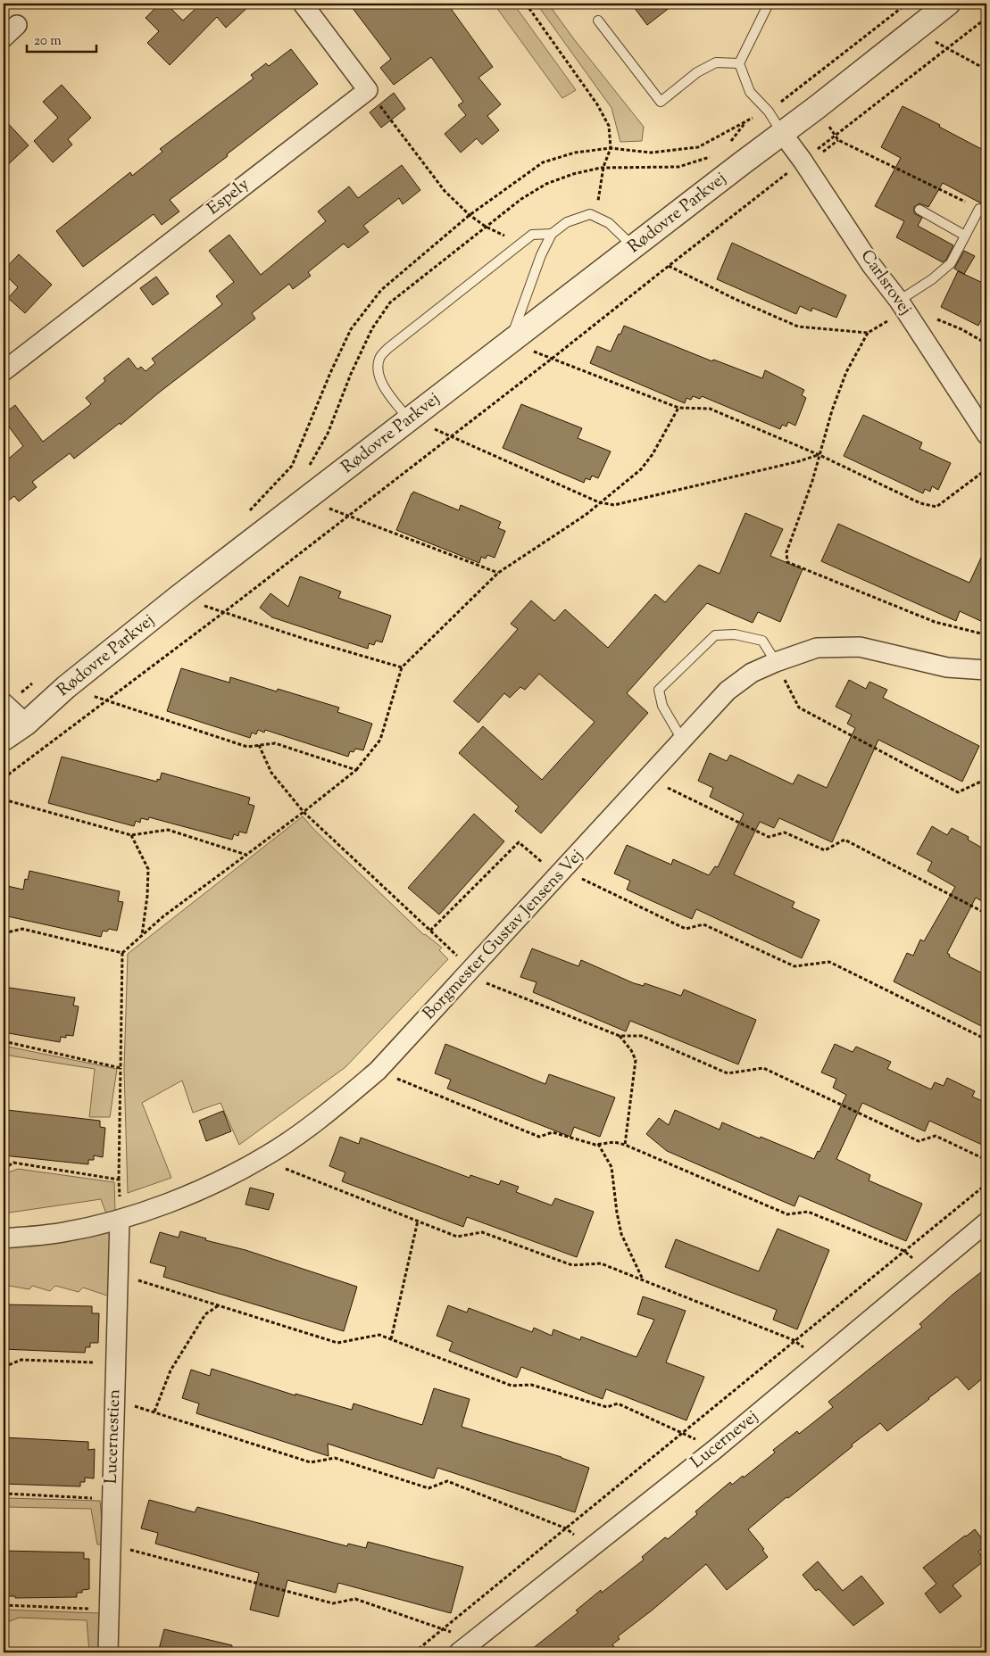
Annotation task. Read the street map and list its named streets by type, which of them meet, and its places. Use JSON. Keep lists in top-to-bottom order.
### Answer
{
  "streets": {
    "street": [
      "Espely",
      "Rødovre Parkvej",
      "Carlsrovej",
      "Borgmester Gustav Jensens Vej",
      "Lucernestien",
      "Lucernevej"
    ]
  },
  "crossings": [
    ["Rødovre Parkvej", "Carlsrovej"],
    ["Borgmester Gustav Jensens Vej", "Lucernestien"]
  ],
  "scale_bar": "20 m"
}
